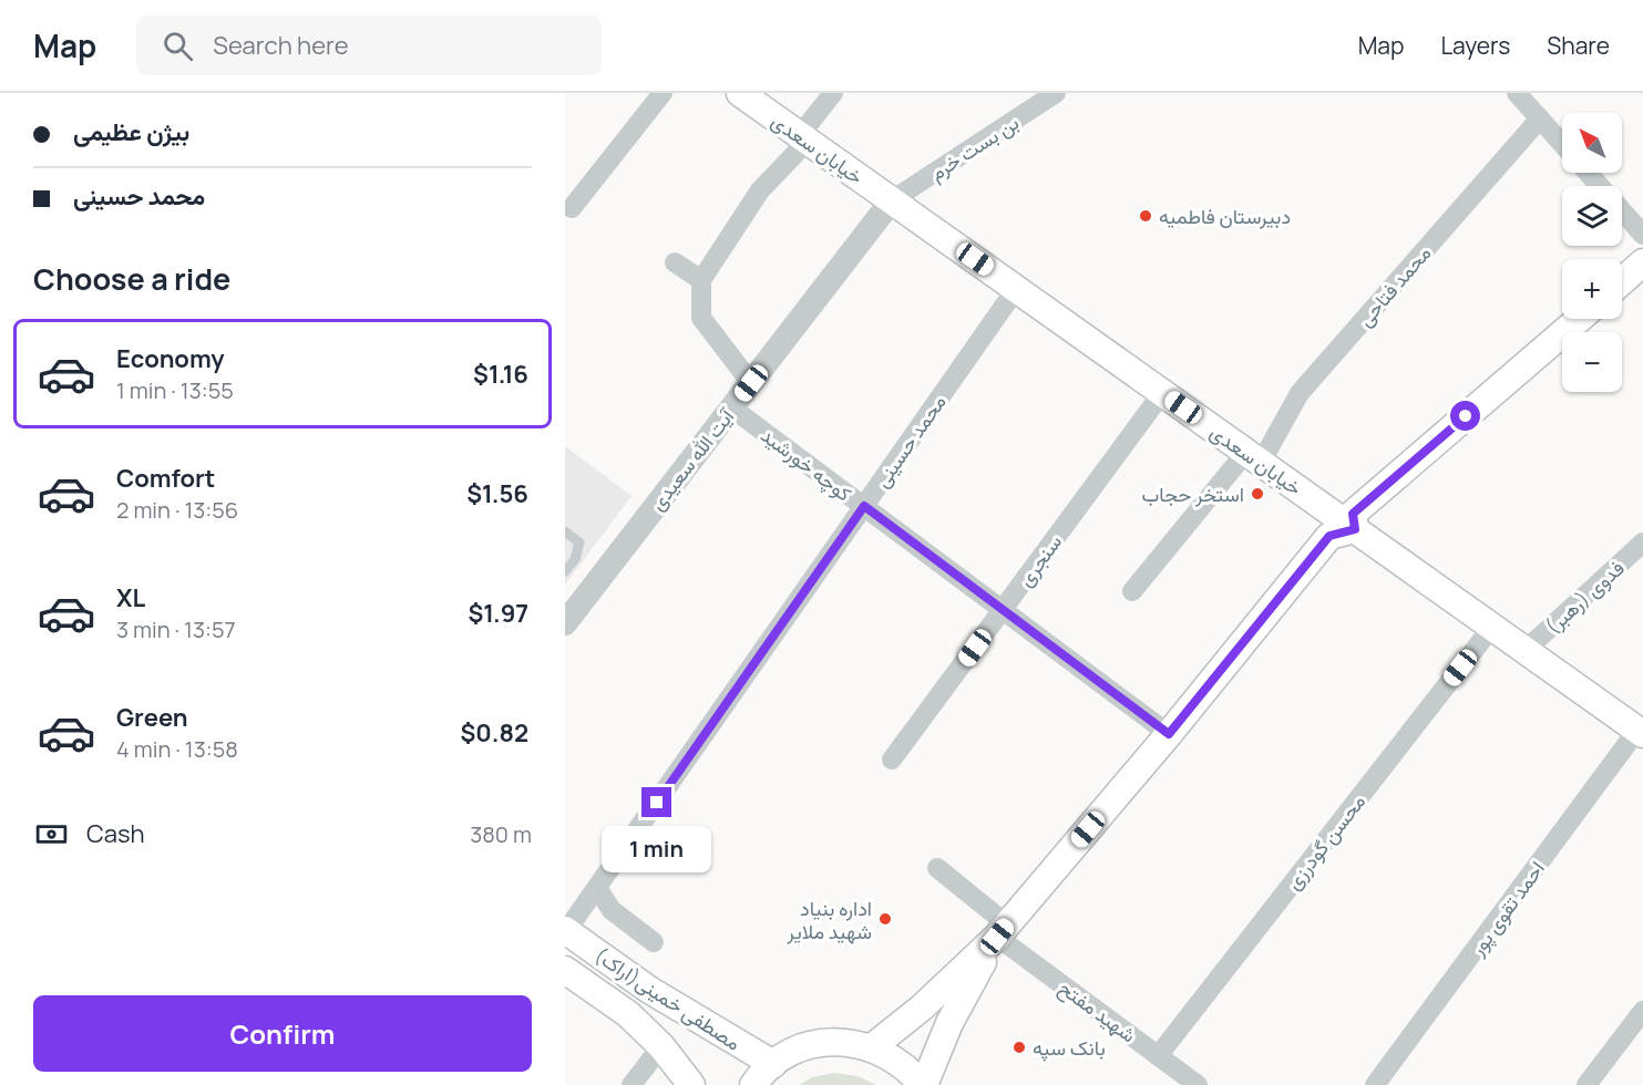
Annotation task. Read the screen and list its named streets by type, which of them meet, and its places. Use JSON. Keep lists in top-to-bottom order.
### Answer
{
  "streets": {
    "main road": ["خیابان سعدی", "مصطفی خمینی(اراک)"],
    "street": [
      "بن بست خرم",
      "محمد فتاحی",
      "محمد حسینی",
      "آیت الله سعیدی",
      "کوچه خورشید",
      "سنجری",
      "فدوی (رهبر)",
      "محسن گودرزی",
      "احمد تقوی پور",
      "شهید مفتح"
    ]
  },
  "crossings": [
    ["بن بست خرم", "خیابان سعدی"],
    ["بن بست خرم", "آیت الله سعیدی"],
    ["خیابان سعدی", "محمد فتاحی"],
    ["خیابان سعدی", "محمد حسینی"],
    ["خیابان سعدی", "آیت الله سعیدی"],
    ["خیابان سعدی", "سنجری"],
    ["خیابان سعدی", "فدوی (رهبر)"],
    ["خیابان سعدی", "محسن گودرزی"],
    ["خیابان سعدی", "احمد تقوی پور"],
    ["محمد حسینی", "کوچه خورشید"],
    ["محمد حسینی", "مصطفی خمینی(اراک)"],
    ["آیت الله سعیدی", "کوچه خورشید"],
    ["کوچه خورشید", "سنجری"],
    ["محسن گودرزی", "شهید مفتح"]
  ],
  "places": [
    "دبیرستان فاطمیه",
    "استخر حجاب",
    "اداره بنیاد شهید ملایر",
    "بانک سپه"
  ],
  "north": "top left",
  "page": {
    "header": "Map",
    "search": "Search here",
    "nav": ["Map", "Layers", "Share"],
    "banner": ["بیژن عظیمی", "محمد حسینی"],
    "map_buttons": ["+", "−"],
    "heading": "Choose a ride",
    "list": [
      {
        "name": "Economy",
        "note": "1 min · 13:55",
        "value": "$1.16"
      },
      {
        "name": "Comfort",
        "note": "2 min · 13:56",
        "value": "$1.56"
      },
      {
        "name": "XL",
        "note": "3 min · 13:57",
        "value": "$1.97"
      },
      {
        "name": "Green",
        "note": "4 min · 13:58",
        "value": "$0.82"
      }
    ],
    "pay": ["Cash", "380 m"],
    "bubble": "1 min",
    "buttons": "Confirm"
  }
}
